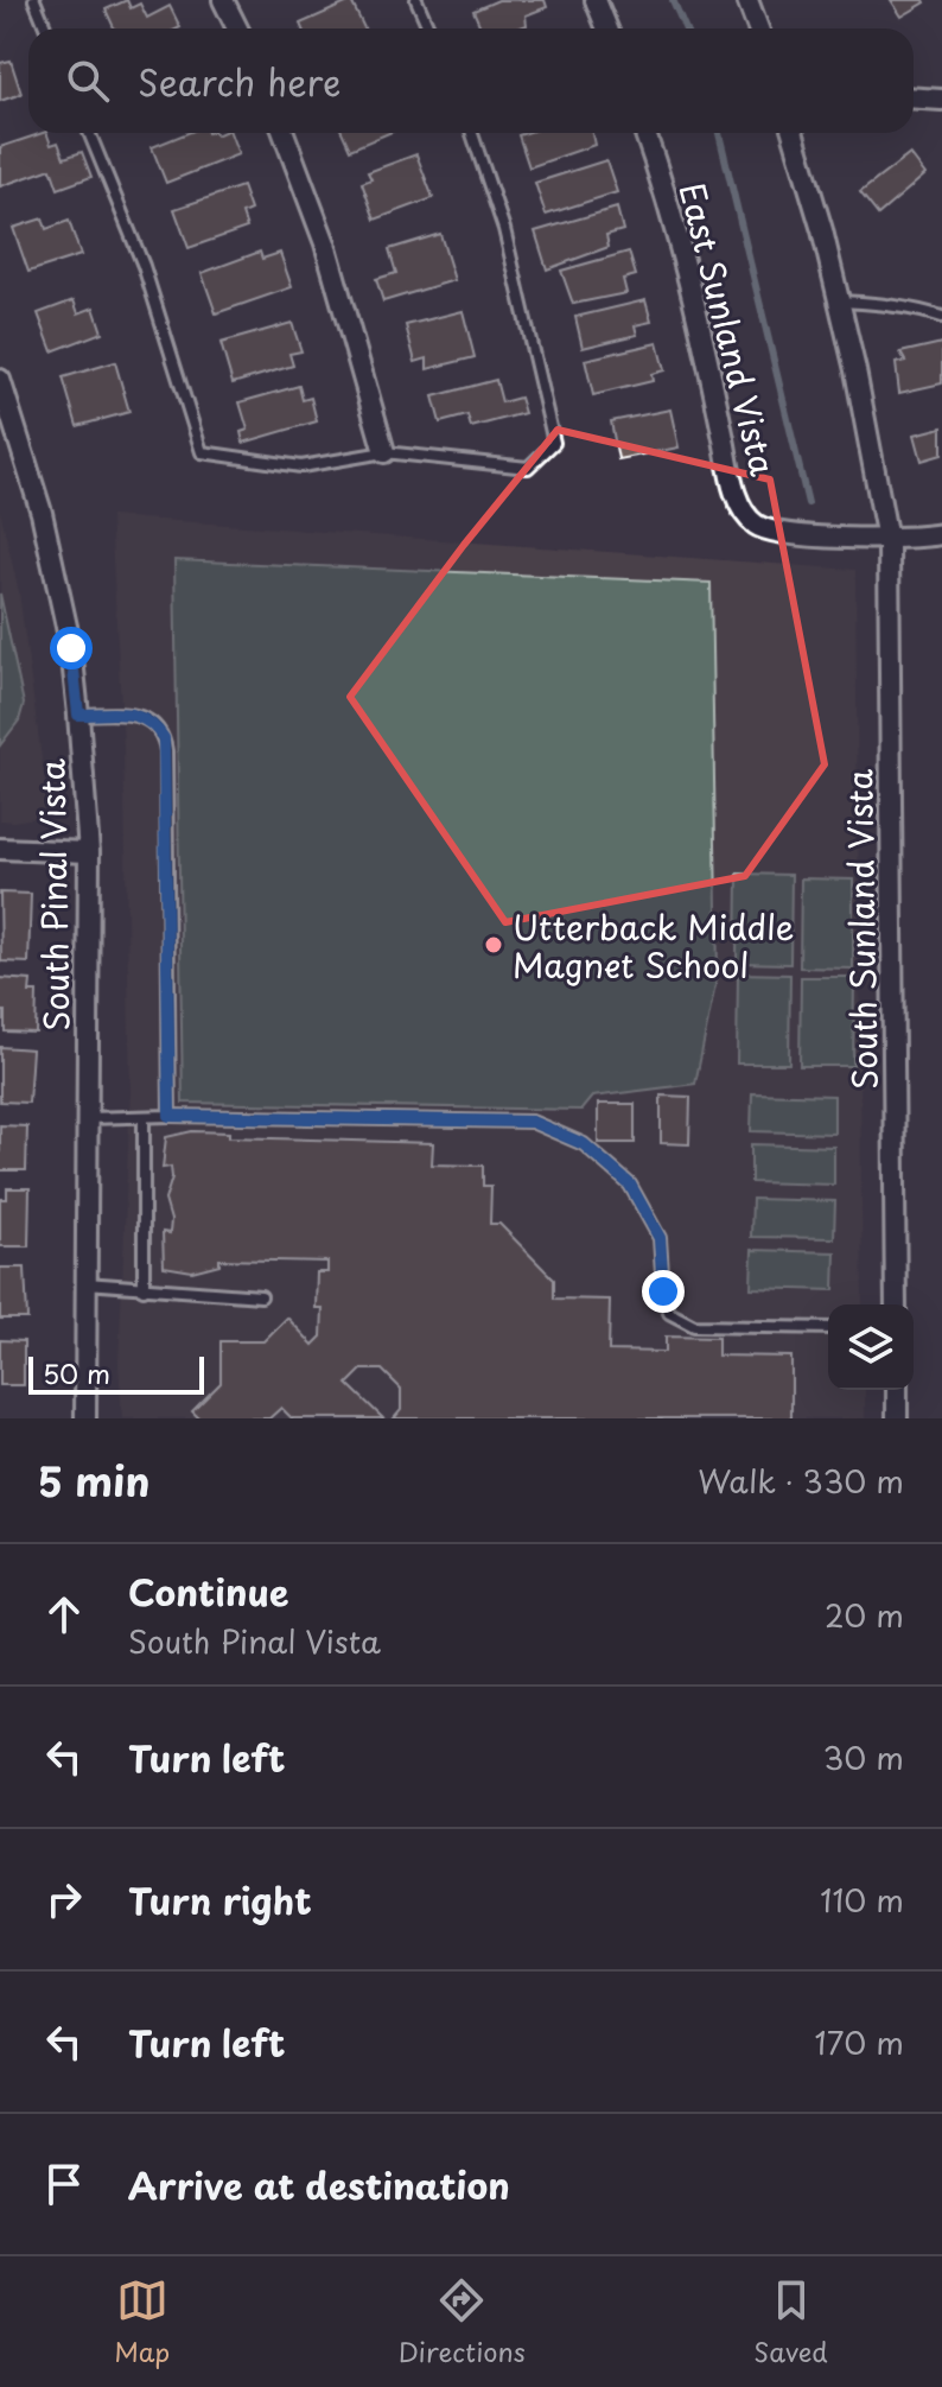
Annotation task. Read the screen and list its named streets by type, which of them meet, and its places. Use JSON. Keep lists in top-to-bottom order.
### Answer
{
  "streets": {
    "street": ["East Sunland Vista", "South Pinal Vista", "South Sunland Vista"]
  },
  "crossings": [
    ["East Sunland Vista", "South Sunland Vista"]
  ],
  "places": ["Utterback Middle Magnet School"],
  "scale_bar": "50 m",
  "page": {
    "search": "Search here",
    "scale": "50 m",
    "heading": ["5 min", "Walk · 330 m"],
    "list": [
      ["Continue", "South Pinal Vista", "20 m"],
      ["Turn left", "30 m"],
      ["Turn right", "110 m"],
      ["Turn left", "170 m"],
      "Arrive at destination"
    ],
    "nav": ["Map", "Directions", "Saved"]
  }
}
